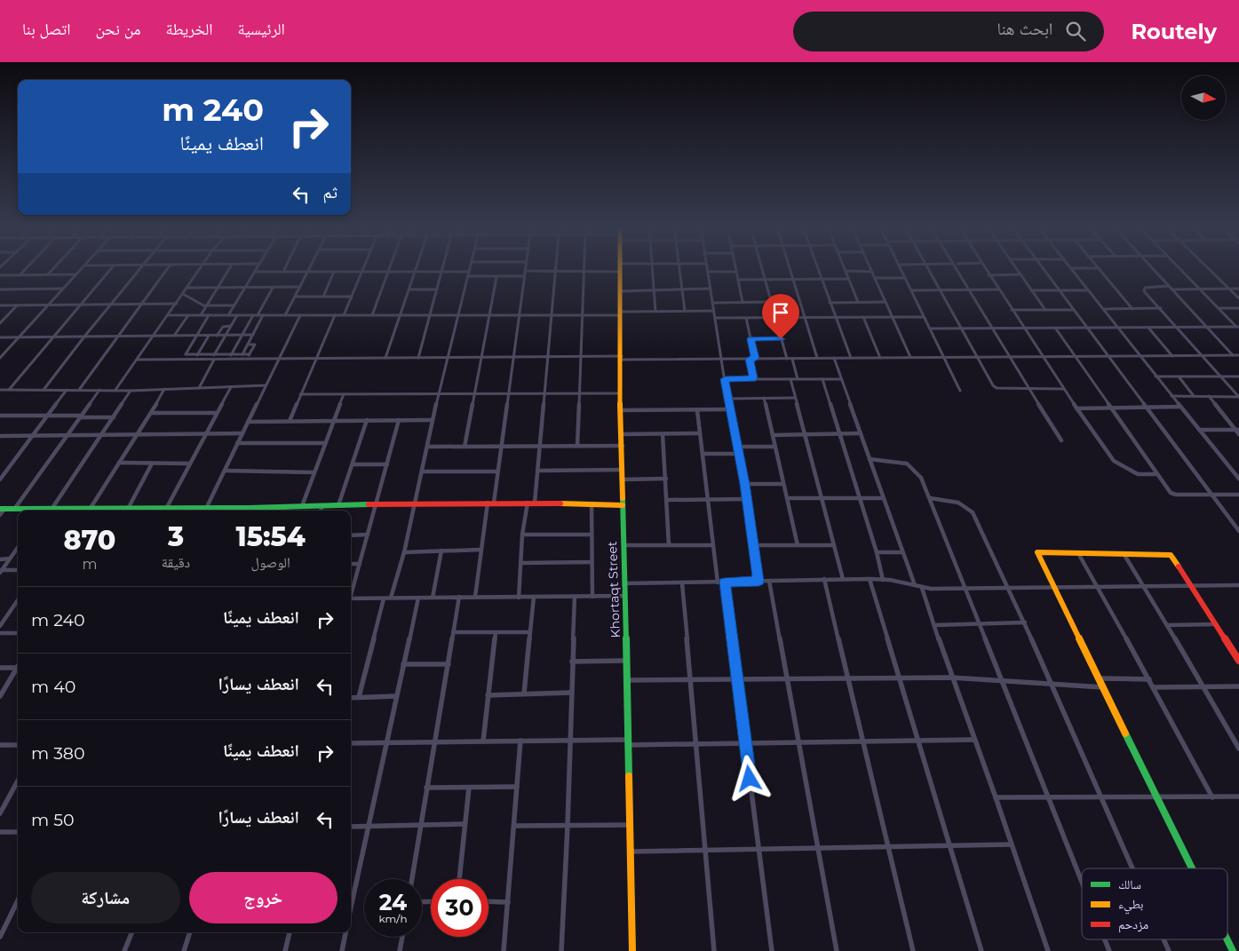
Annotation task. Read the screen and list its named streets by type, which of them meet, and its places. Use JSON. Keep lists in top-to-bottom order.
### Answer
{
  "streets": {
    "street": ["Khortaqt Street"]
  },
  "legend": ["سالك", "بطيء", "مزدحم"],
  "north": "right",
  "page": {
    "header": "Routely",
    "search": "ابحث هنا",
    "nav": [
      "الرئيسية",
      "الخريطة",
      "من نحن",
      "اتصل بنا"
    ],
    "turn": ["240 m", "انعطف يمينًا"],
    "then": "ثم",
    "eta": [
      "15:54",
      "الوصول",
      "3",
      "دقيقة",
      "870",
      "m"
    ],
    "list": [
      {
        "name": "انعطف يمينًا",
        "value": "240 m"
      },
      {
        "name": "انعطف يسارًا",
        "value": "40 m"
      },
      {
        "name": "انعطف يمينًا",
        "value": "380 m"
      },
      {
        "name": "انعطف يسارًا",
        "value": "50 m"
      }
    ],
    "buttons": ["خروج", "مشاركة"],
    "speed": "24 km/h",
    "limit": "30"
  }
}
